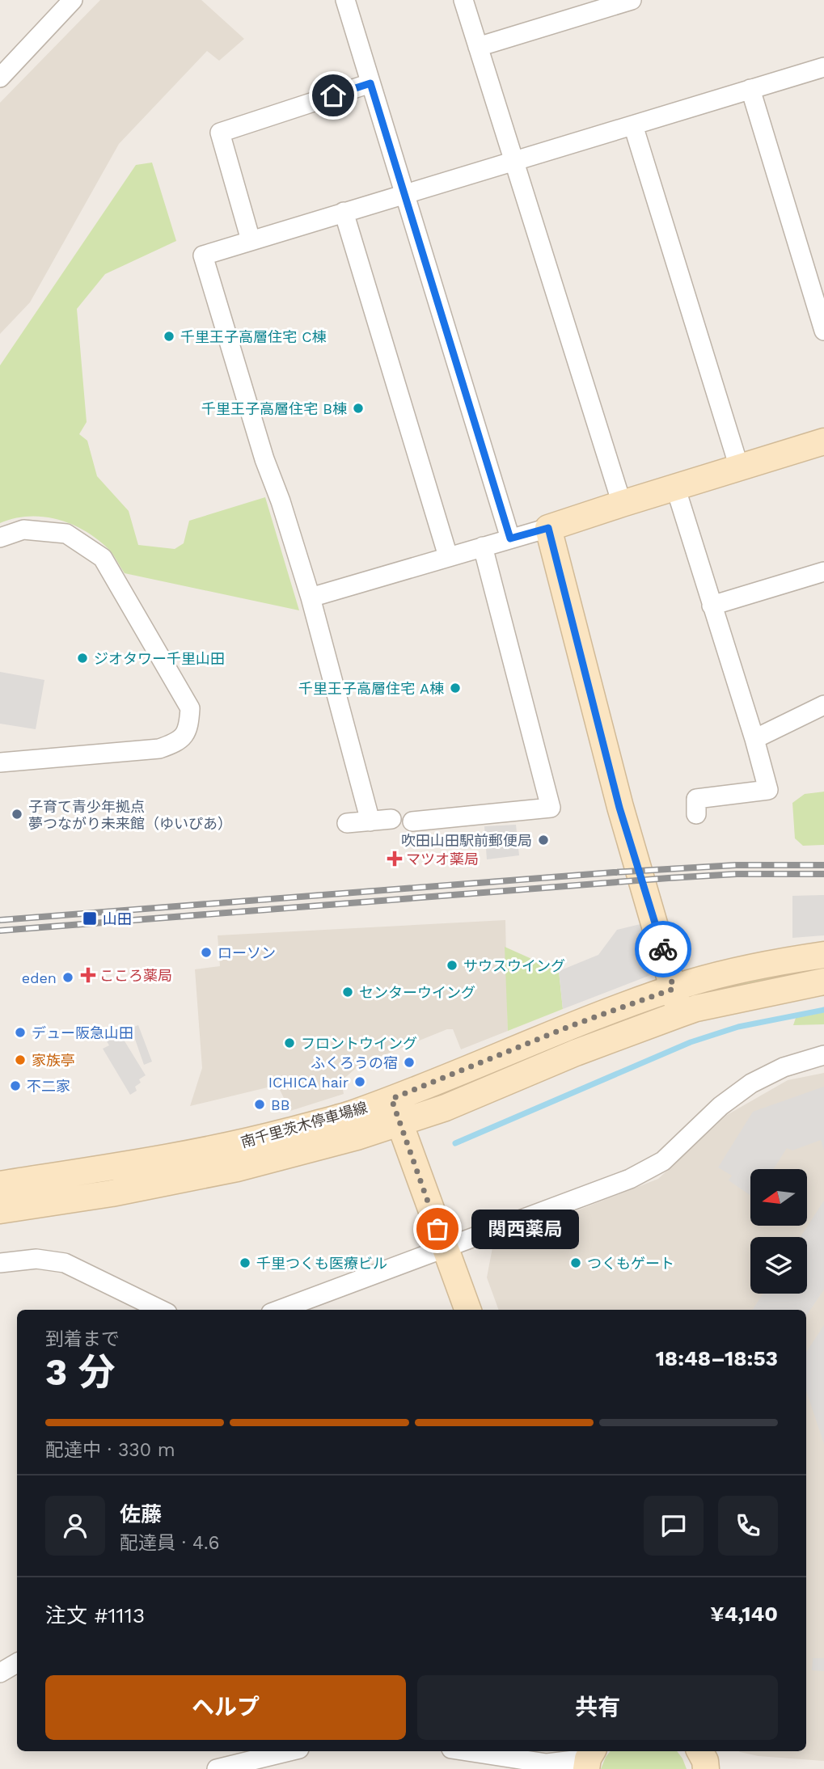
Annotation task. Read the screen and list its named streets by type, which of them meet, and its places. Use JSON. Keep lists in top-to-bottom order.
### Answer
{
  "streets": {
    "main road": ["南千里茨木停車場線"]
  },
  "places": {
    "other": [
      "千里王子高層住宅 C棟",
      "千里王子高層住宅 B棟",
      "ジオタワー千里山田",
      "千里王子高層住宅 A棟",
      "子育て青少年拠点 夢つながり未来館（ゆいぴあ）",
      "吹田山田駅前郵便局",
      "ローソン",
      "サウスウイング",
      "eden",
      "センターウイング",
      "デュー阪急山田",
      "フロントウイング",
      "家族亭",
      "ふくろうの宿",
      "ICHICA hair",
      "不二家",
      "BB",
      "関西薬局",
      "千里つくも医療ビル",
      "つくもゲート"
    ],
    "health": ["マツオ薬局", "こころ薬局"],
    "transit": ["山田"]
  },
  "north": "left",
  "page": {
    "bubble": "関西薬局",
    "heading": ["3 分", "到着まで", "18:48–18:53"],
    "panel": [
      "佐藤",
      "配達員 · 4.6",
      "注文 #1113",
      "¥4,140"
    ],
    "bar": "配達中 · 330 m",
    "buttons": ["ヘルプ", "共有"]
  }
}
